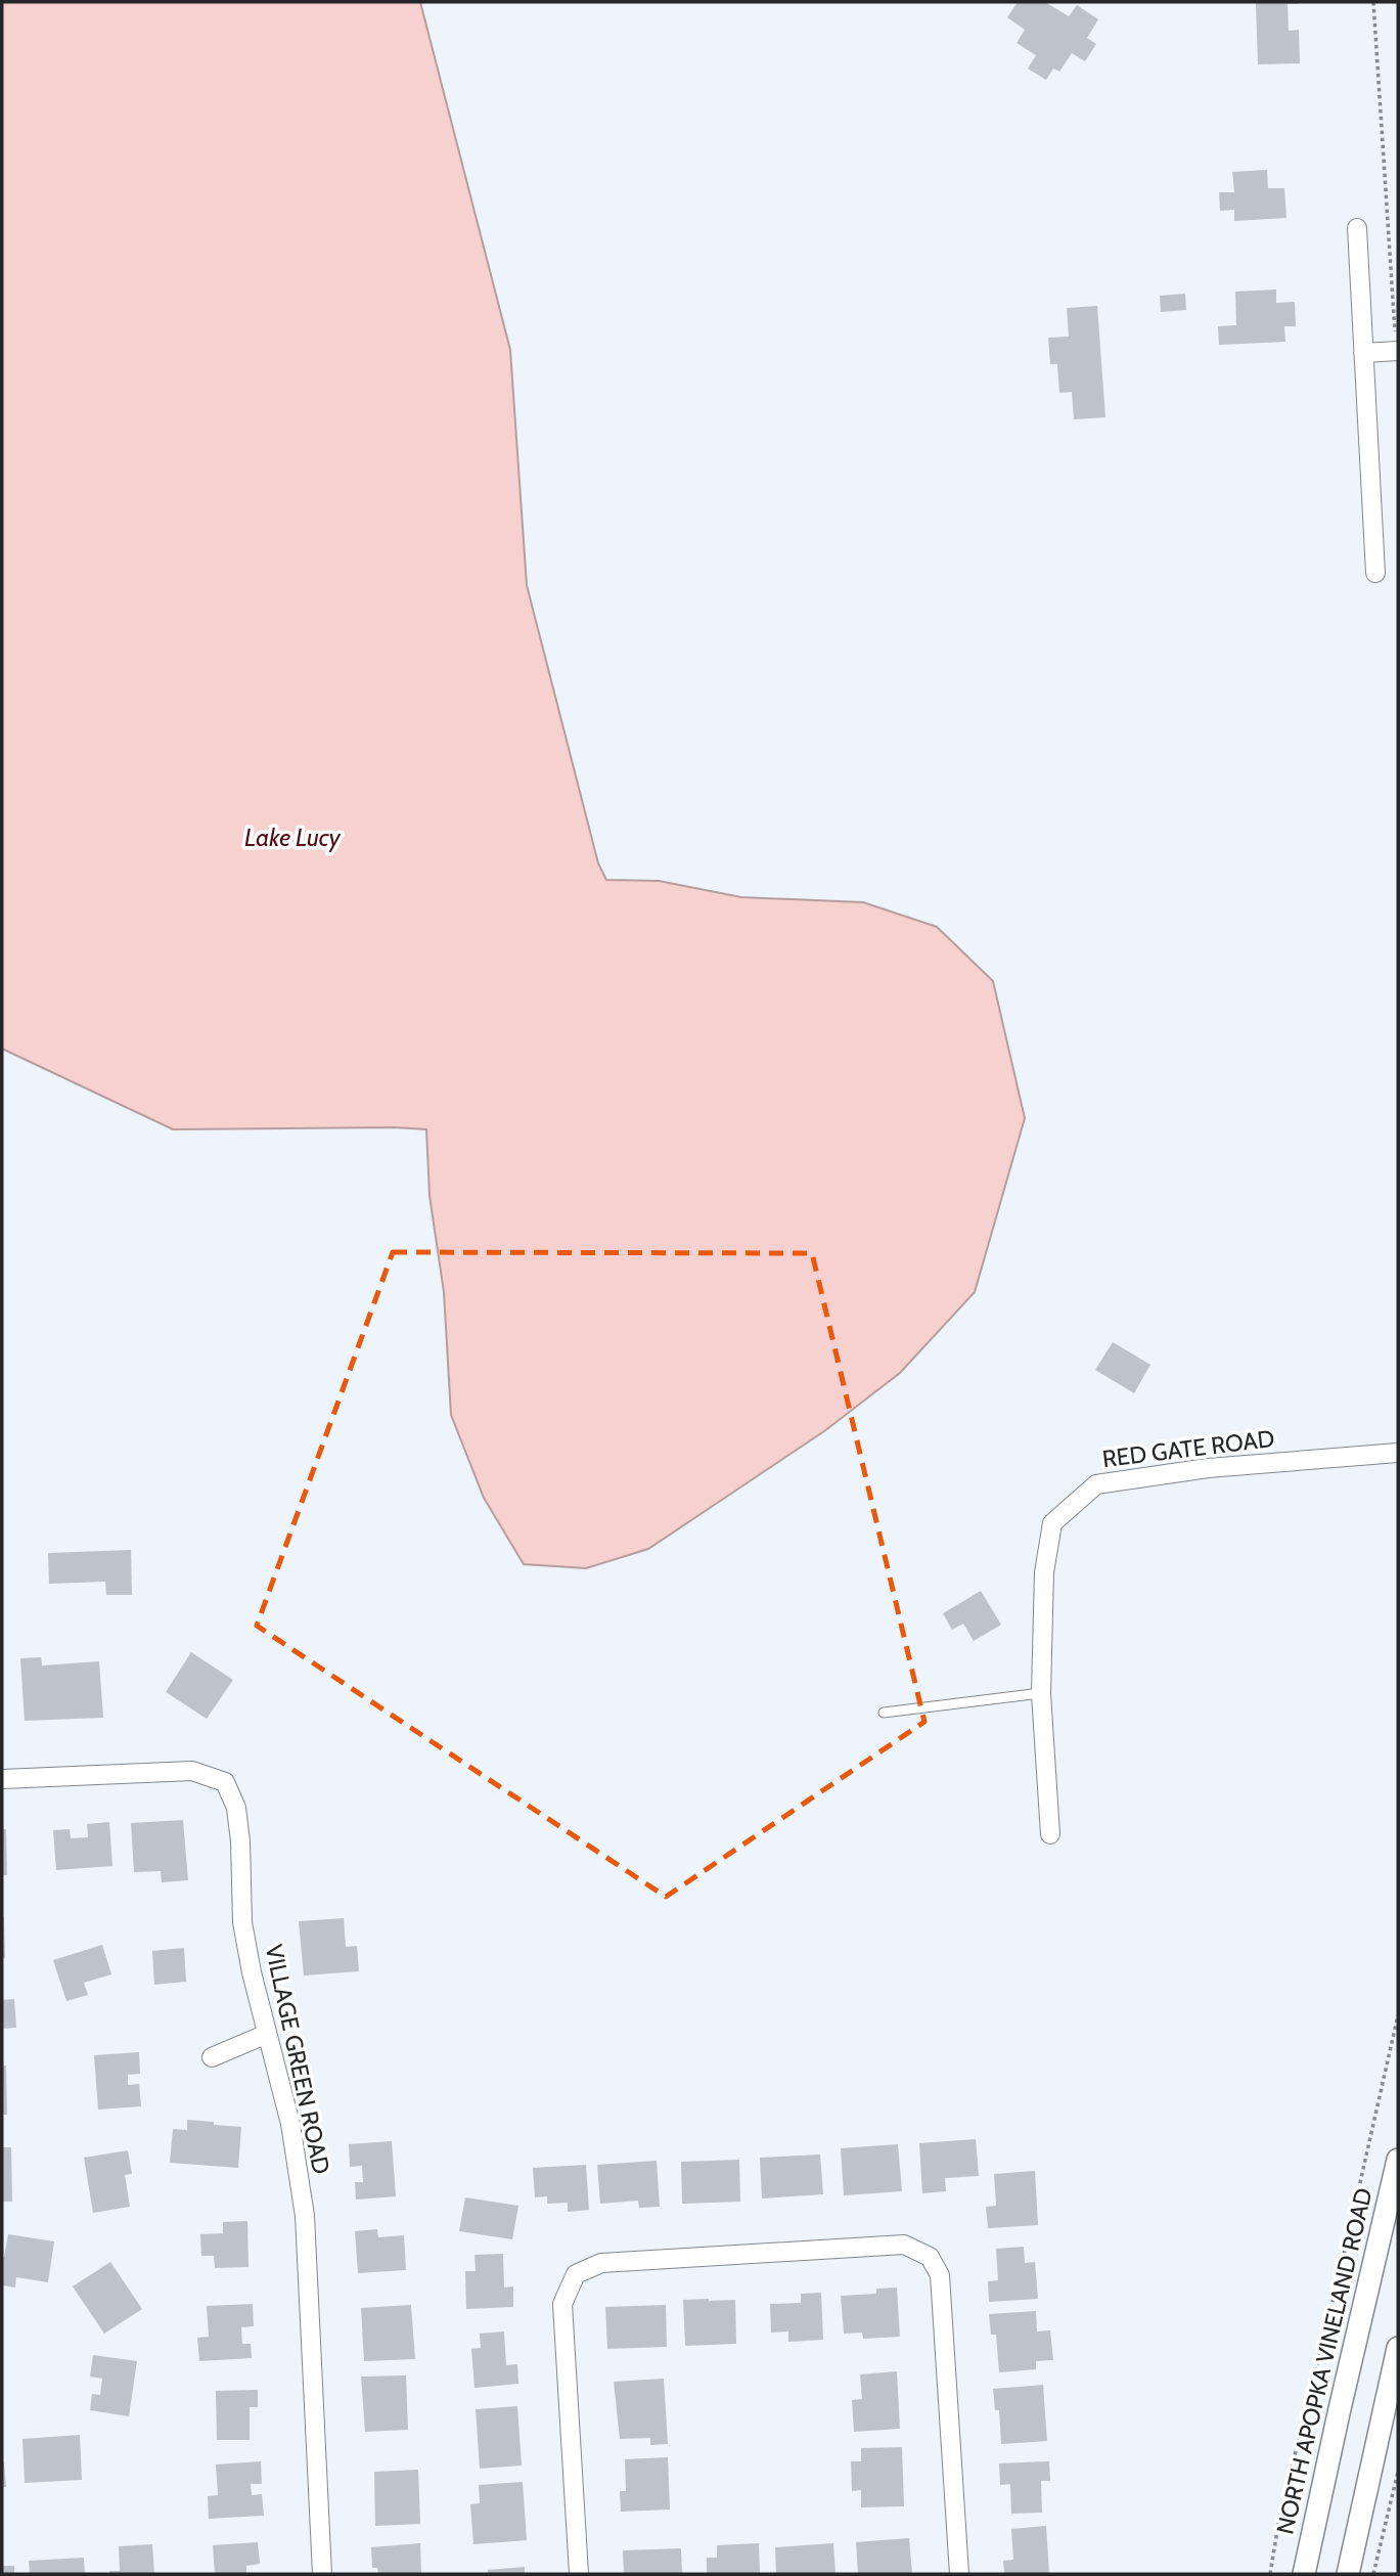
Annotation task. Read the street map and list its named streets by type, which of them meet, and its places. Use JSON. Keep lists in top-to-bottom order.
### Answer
{
  "streets": {
    "street": ["RED GATE ROAD", "VILLAGE GREEN ROAD", "NORTH APOPKA VINELAND ROAD"]
  },
  "water": ["Lake Lucy"]
}
